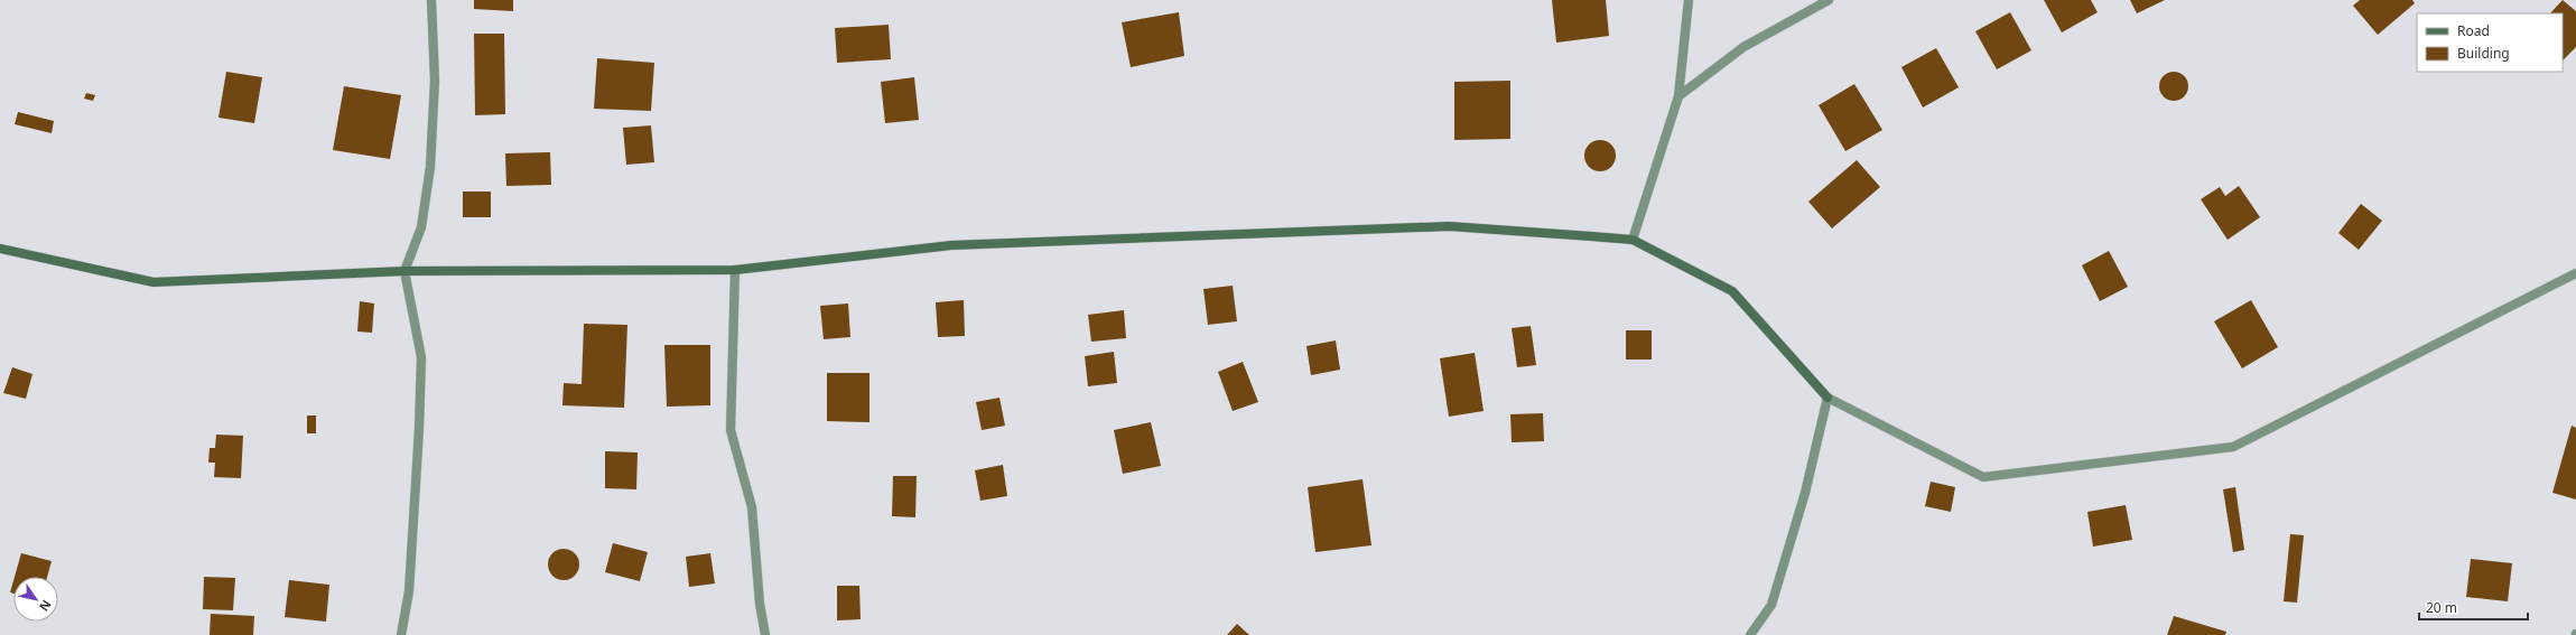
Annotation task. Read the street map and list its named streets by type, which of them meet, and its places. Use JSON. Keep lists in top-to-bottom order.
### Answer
{
  "legend": ["Road", "Building"],
  "scale_bar": "20 m",
  "north": "bottom right"
}
